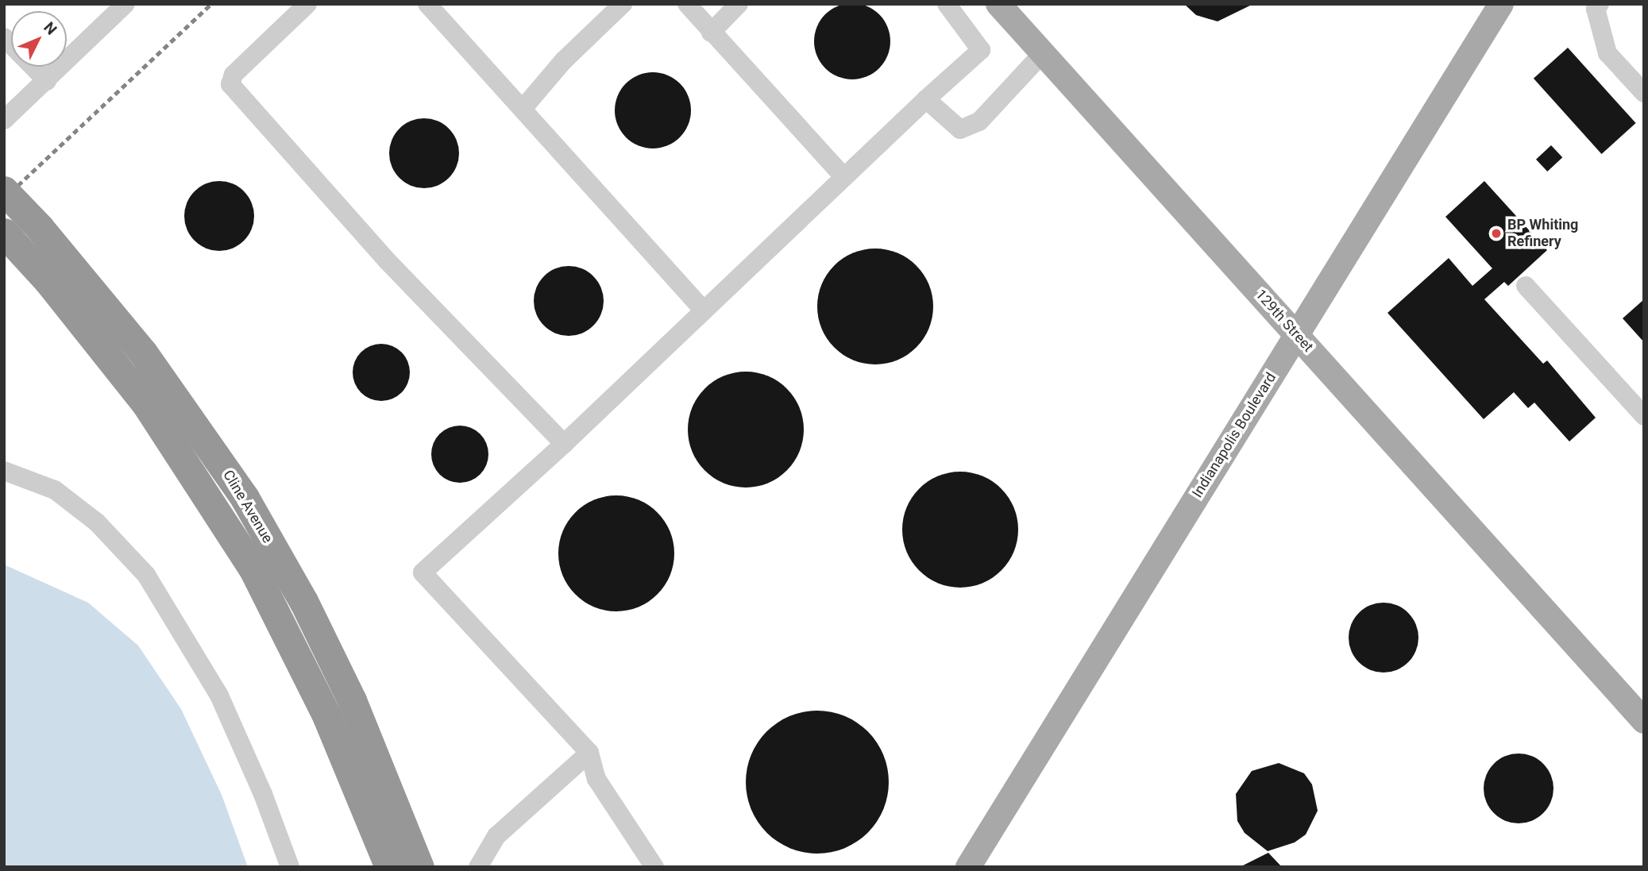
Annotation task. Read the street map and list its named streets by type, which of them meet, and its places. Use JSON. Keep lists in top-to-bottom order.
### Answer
{
  "streets": {
    "highway": ["Cline Avenue"],
    "main road": ["129th Street", "Indianapolis Boulevard"]
  },
  "crossings": [
    ["129th Street", "Indianapolis Boulevard"]
  ],
  "places": ["BP Whiting Refinery"],
  "north": "top right"
}
